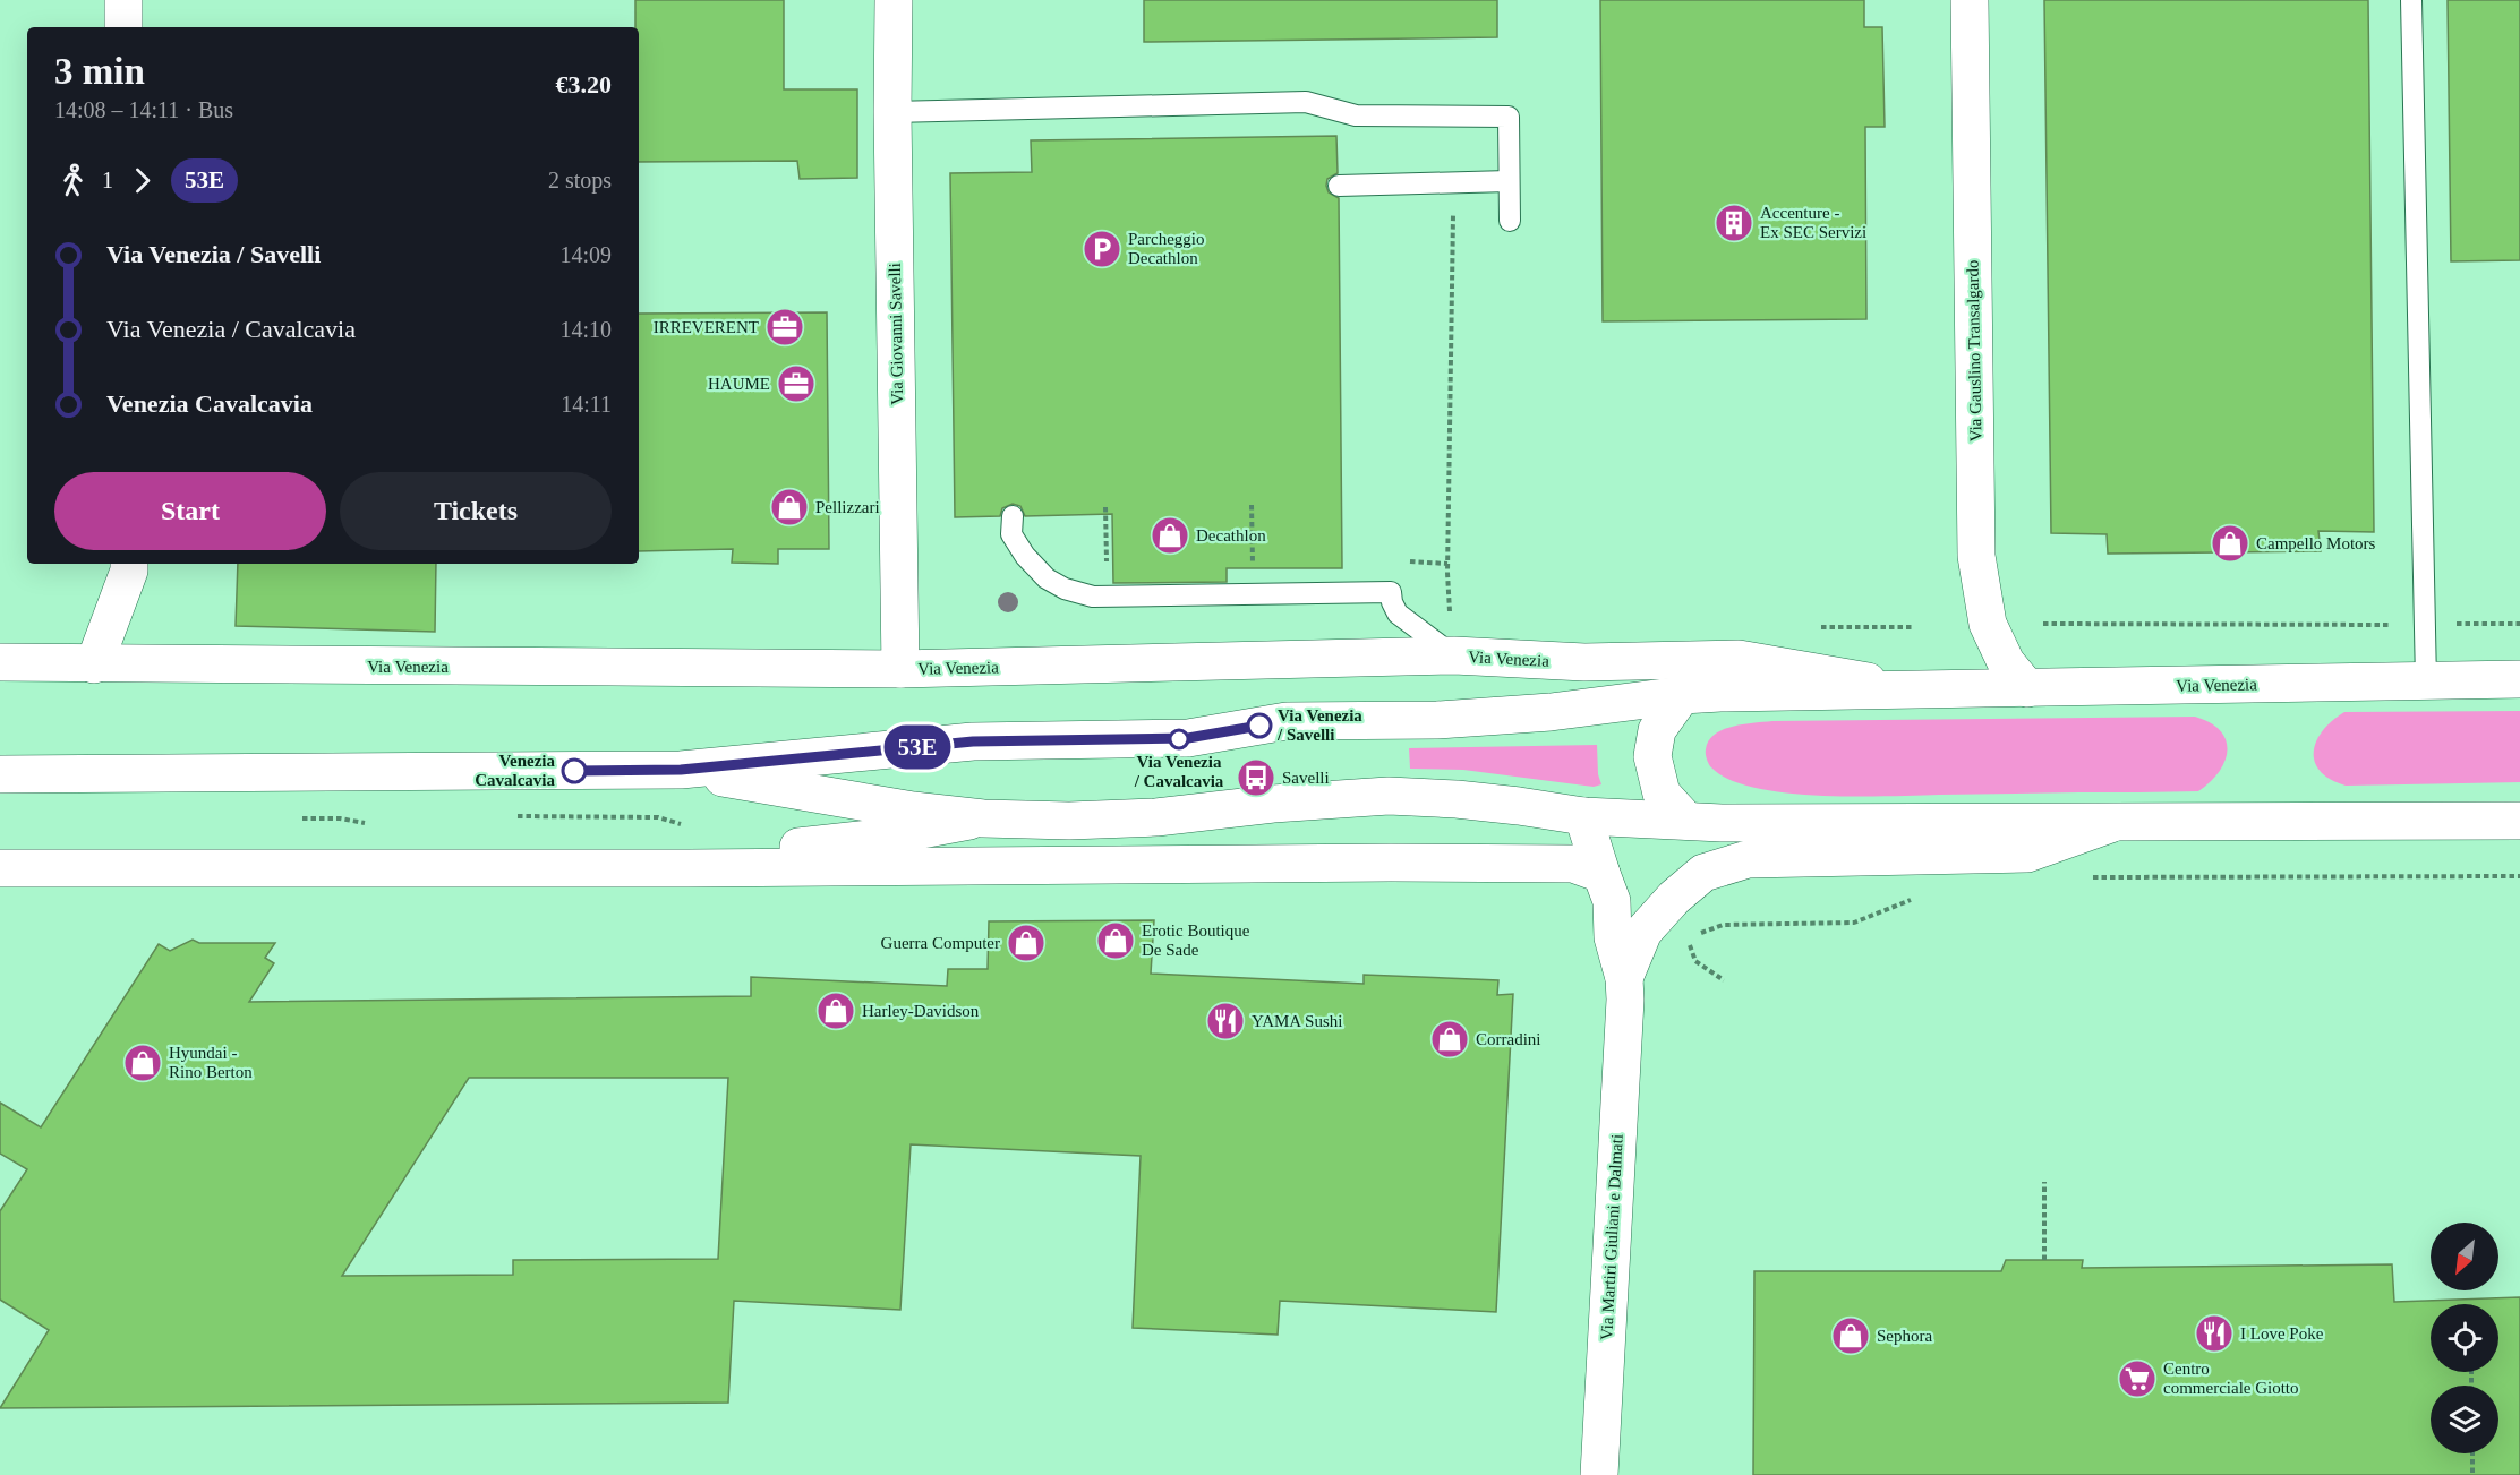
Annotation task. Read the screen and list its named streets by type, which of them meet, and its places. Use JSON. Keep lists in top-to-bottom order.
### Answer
{
  "streets": {
    "street": [
      "Via Giovanni Savelli",
      "Via Gauslino Transalgardo",
      "Via Venezia",
      "Via Martiri Giuliani e Dalmati"
    ]
  },
  "crossings": [
    ["Via Giovanni Savelli", "Via Venezia"],
    ["Via Gauslino Transalgardo", "Via Venezia"],
    ["Via Venezia", "Via Martiri Giuliani e Dalmati"]
  ],
  "places": {
    "building": ["Accenture - Ex SEC Servizi"],
    "parking": ["Parcheggio Decathlon"],
    "office": ["IRREVERENT", "HAUME"],
    "shop": [
      "Pellizzari",
      "Decathlon",
      "Campello Motors",
      "Erotic Boutique De Sade",
      "Guerra Computer",
      "Harley-Davidson",
      "Corradini",
      "Hyundai - Rino Berton",
      "Sephora"
    ],
    "other": ["Via Venezia / Savelli", "Via Venezia / Cavalcavia", "Venezia Cavalcavia"],
    "bus stop": ["Savelli"],
    "restaurant": ["YAMA Sushi", "I Love Poke"],
    "supermarket": ["Centro commerciale Giotto"]
  },
  "lines": ["bus line 53E"],
  "north": "bottom left",
  "page": {
    "on_map": "53E",
    "heading": ["3 min", "14:08 – 14:11 · Bus", "€3.20"],
    "legs": ["1", "53E", "2 stops"],
    "list": [
      {
        "name": "Via Venezia / Savelli",
        "value": "14:09"
      },
      {
        "name": "Via Venezia / Cavalcavia",
        "value": "14:10"
      },
      {
        "name": "Venezia Cavalcavia",
        "value": "14:11"
      }
    ],
    "buttons": ["Start", "Tickets"]
  }
}
